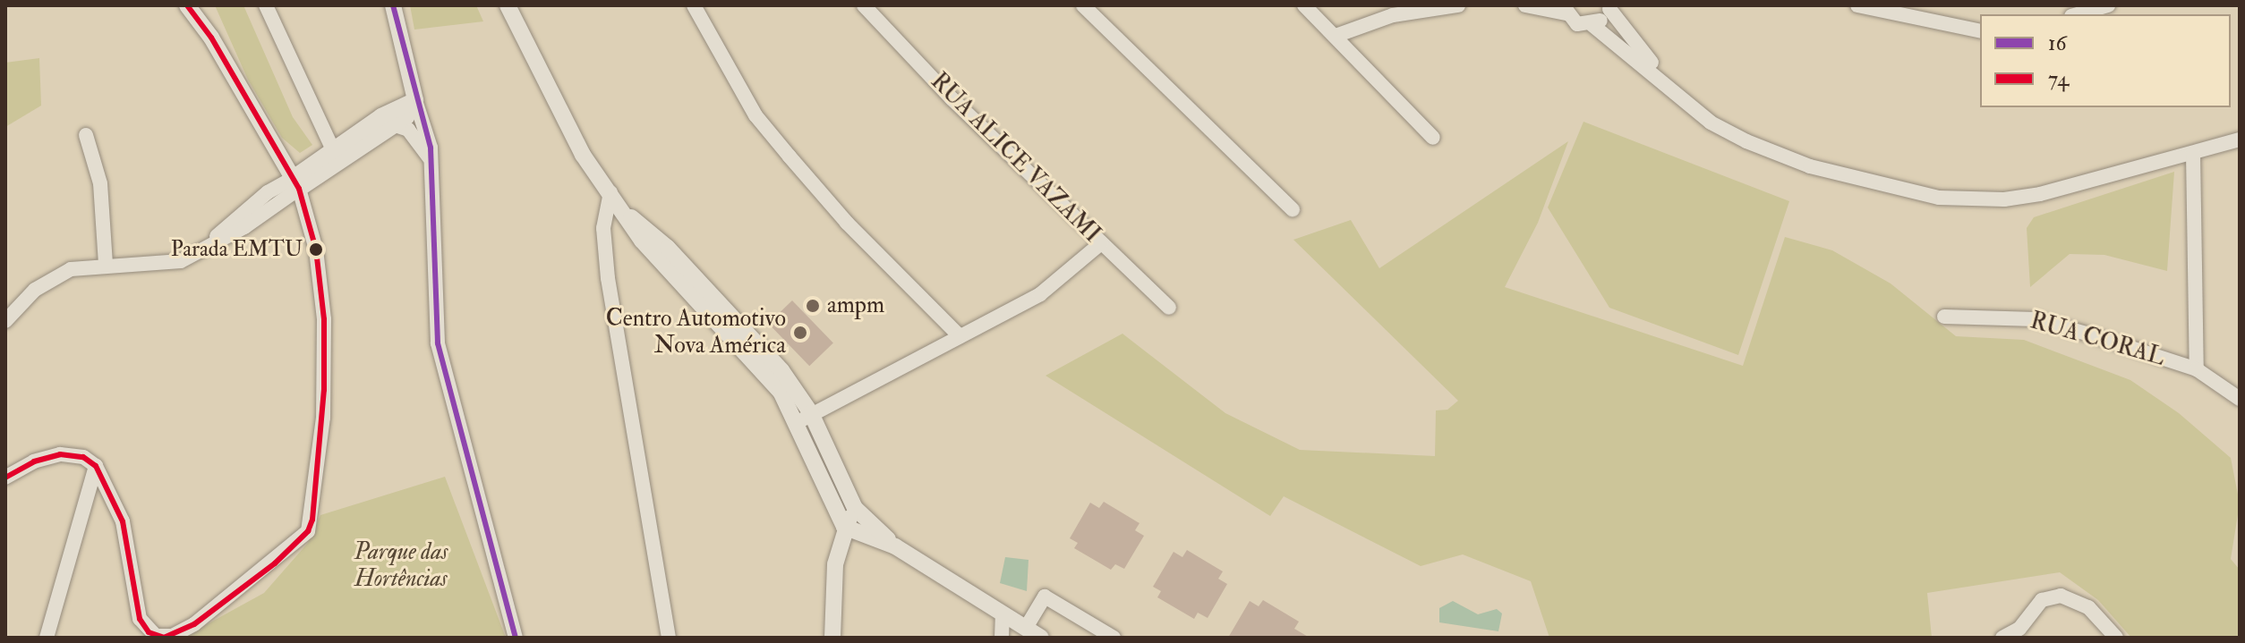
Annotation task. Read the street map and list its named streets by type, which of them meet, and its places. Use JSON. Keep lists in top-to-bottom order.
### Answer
{
  "streets": {
    "street": ["RUA ALICE VAZAMI", "RUA CORAL"]
  },
  "parks": ["Parque das Hortências"],
  "places": ["Parada EMTU", "ampm", "Centro Automotivo Nova América"],
  "lines": ["transit line 16", "transit line 74"],
  "legend": ["16", "74"]
}
